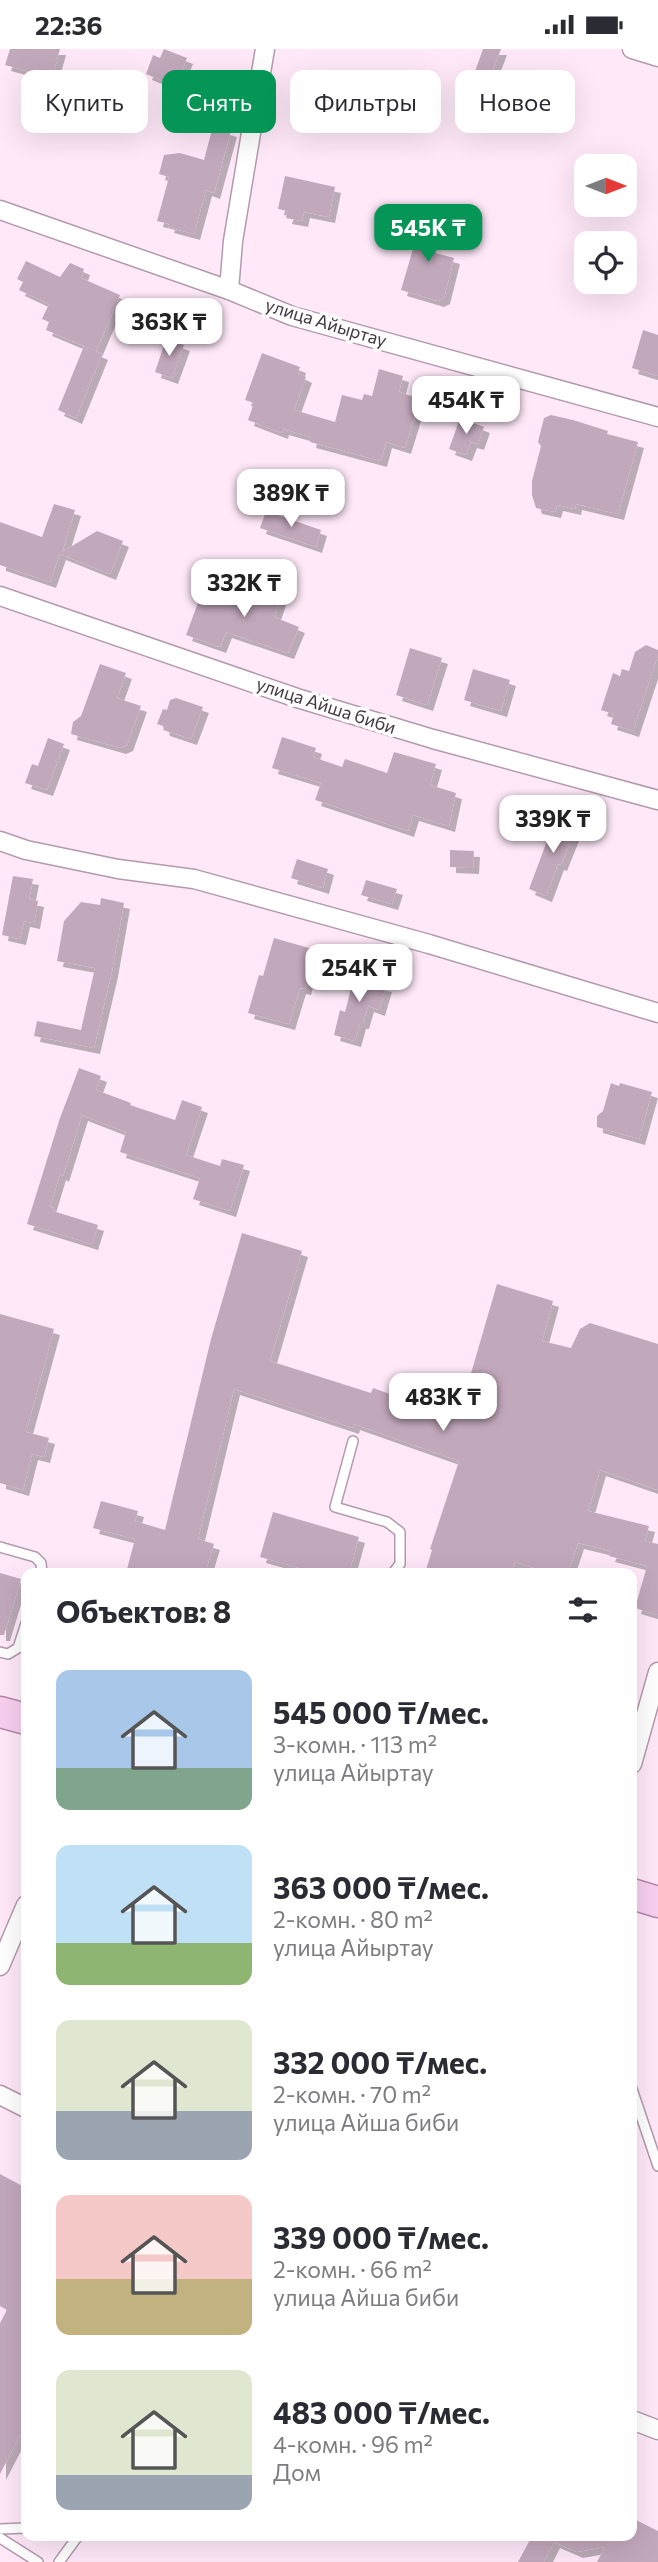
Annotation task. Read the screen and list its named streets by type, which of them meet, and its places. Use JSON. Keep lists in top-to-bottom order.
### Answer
{
  "streets": {
    "street": ["улица Айыртау", "улица Айша биби"]
  },
  "north": "right",
  "page": {
    "status": "22:36",
    "chip": [
      "Купить",
      "Снять",
      "Фильтры",
      "Новое"
    ],
    "price": [
      "545K ₸",
      "363K ₸",
      "454K ₸",
      "389K ₸",
      "332K ₸",
      "339K ₸",
      "254K ₸",
      "483K ₸"
    ],
    "heading": "Объектов: 8",
    "list": [
      {
        "name": "545 000 ₸/мес.",
        "note": "3-комн. · 113 m² · улица Айыртау"
      },
      {
        "name": "363 000 ₸/мес.",
        "note": "2-комн. · 80 m² · улица Айыртау"
      },
      {
        "name": "332 000 ₸/мес.",
        "note": "2-комн. · 70 m² · улица Айша биби"
      },
      {
        "name": "339 000 ₸/мес.",
        "note": "2-комн. · 66 m² · улица Айша биби"
      },
      {
        "name": "483 000 ₸/мес.",
        "note": "4-комн. · 96 m² · Дом"
      }
    ]
  }
}
